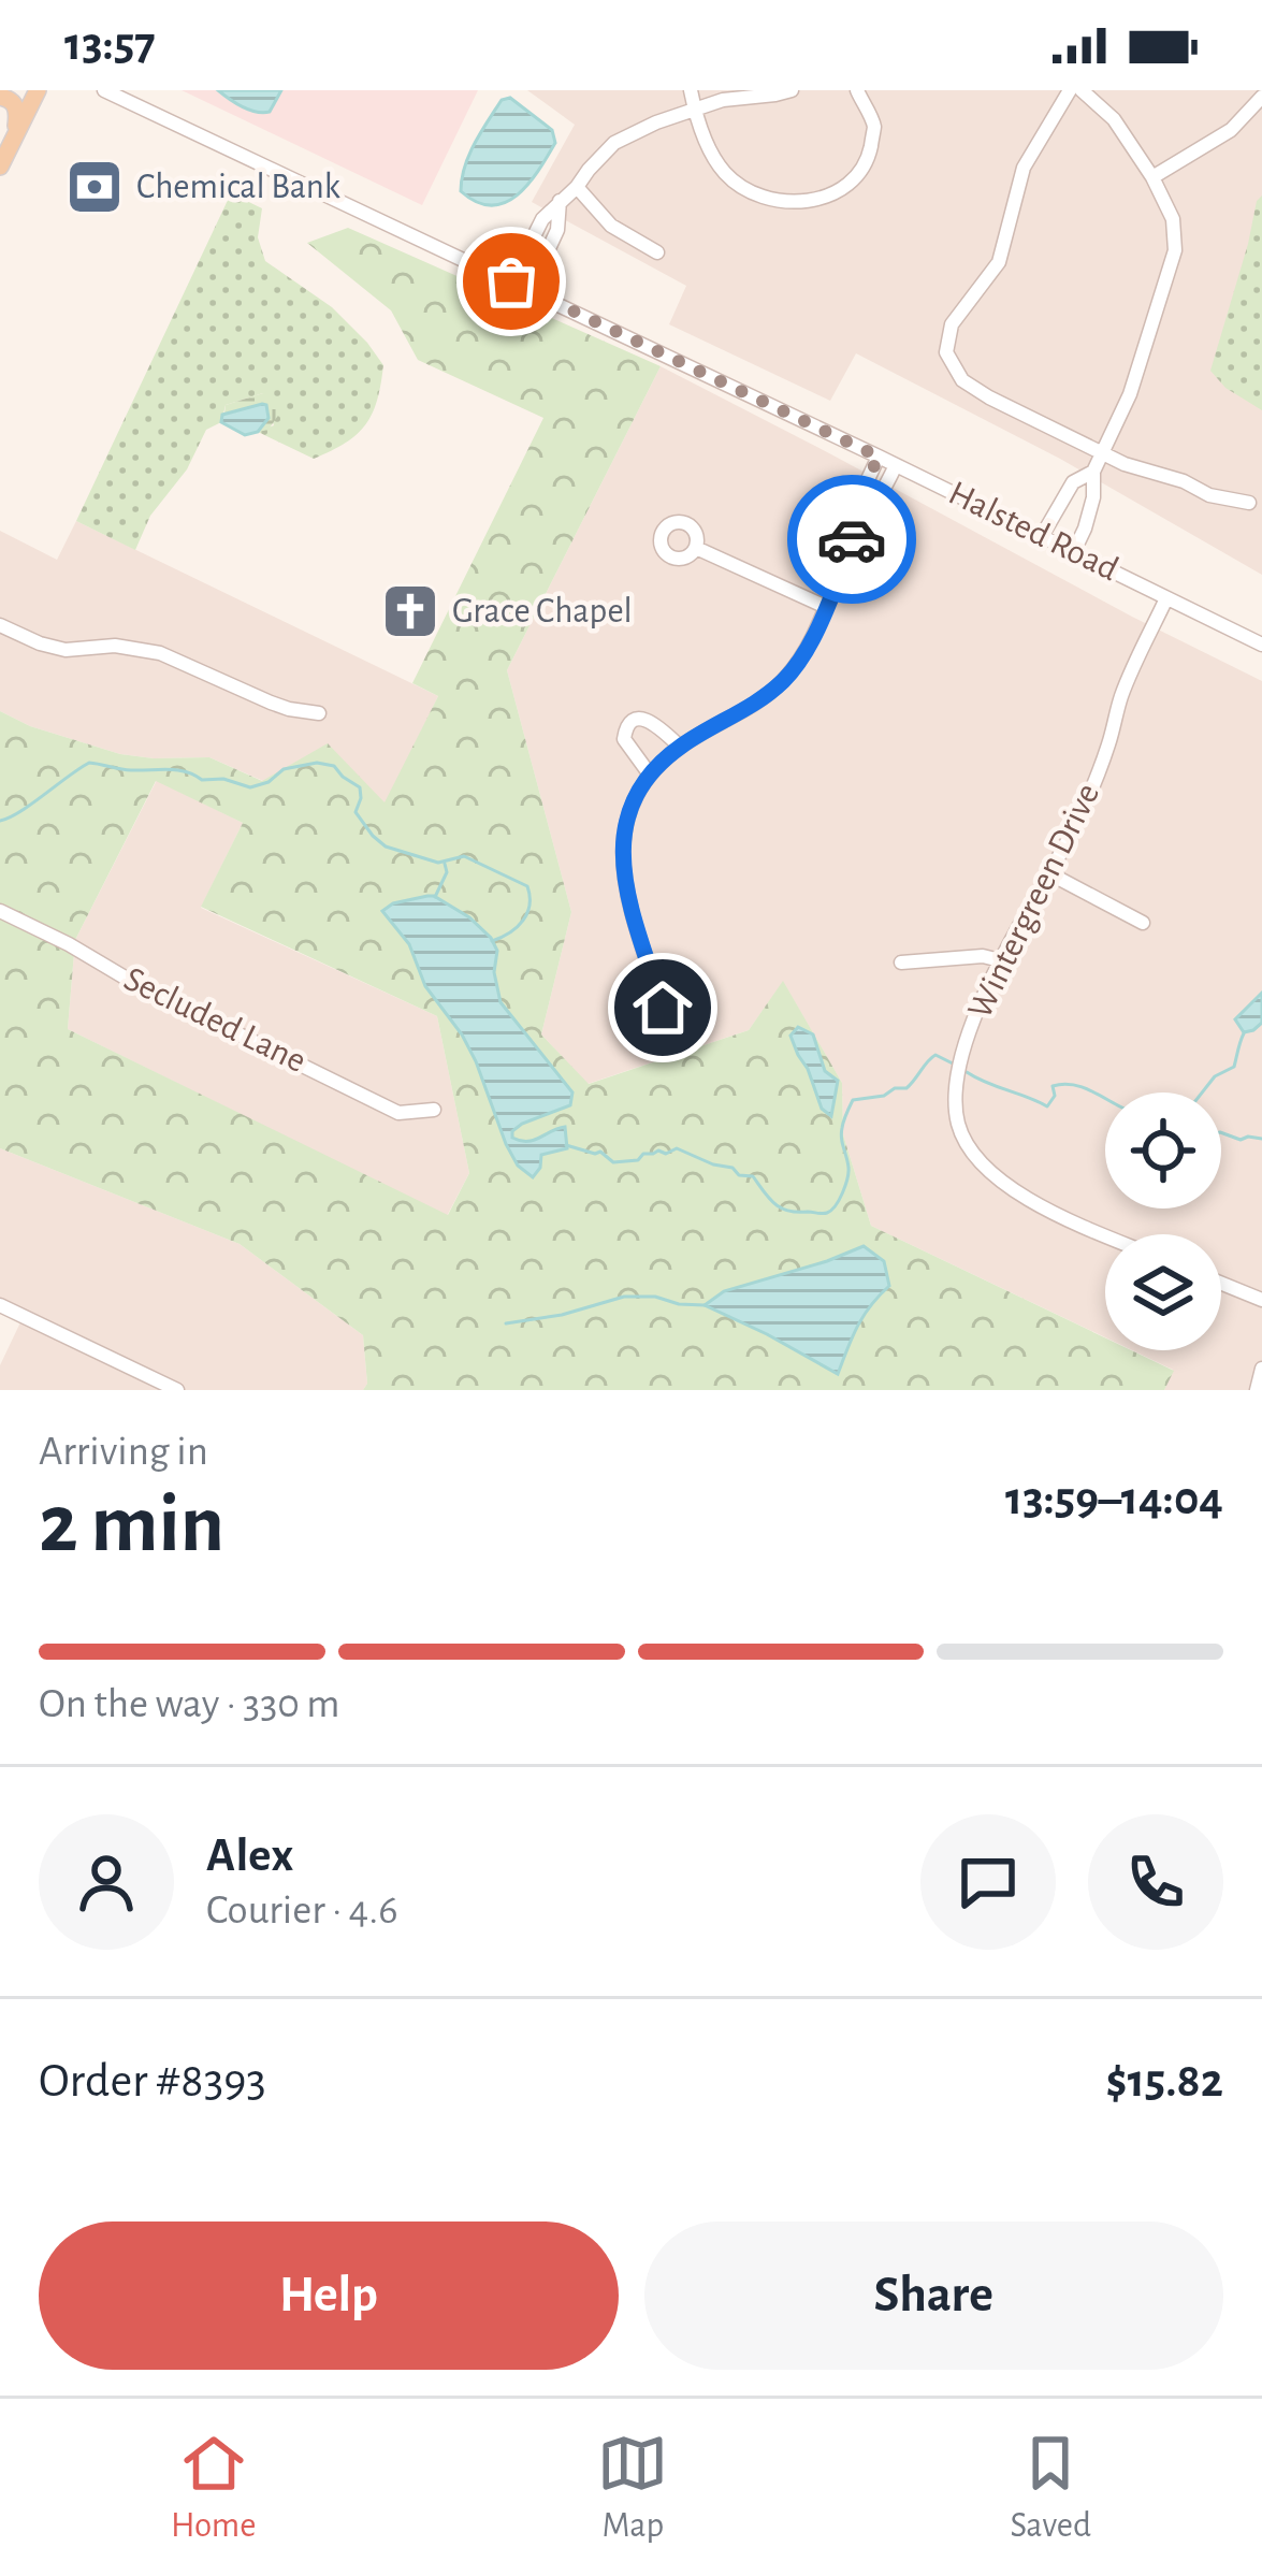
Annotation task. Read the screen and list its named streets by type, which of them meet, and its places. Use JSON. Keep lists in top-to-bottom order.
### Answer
{
  "streets": {
    "street": ["Halsted Road", "Wintergreen Drive", "Secluded Lane"]
  },
  "crossings": [
    ["Halsted Road", "Wintergreen Drive"]
  ],
  "places": {
    "bank": ["Chemical Bank"],
    "church": ["Grace Chapel"]
  },
  "page": {
    "status": "13:57",
    "heading": ["2 min", "Arriving in", "13:59–14:04"],
    "panel": [
      "Alex",
      "Courier · 4.6",
      "Order #8393",
      "$15.82"
    ],
    "bar": "On the way · 330 m",
    "buttons": ["Help", "Share"],
    "tabs": ["Home", "Map", "Saved"]
  }
}
